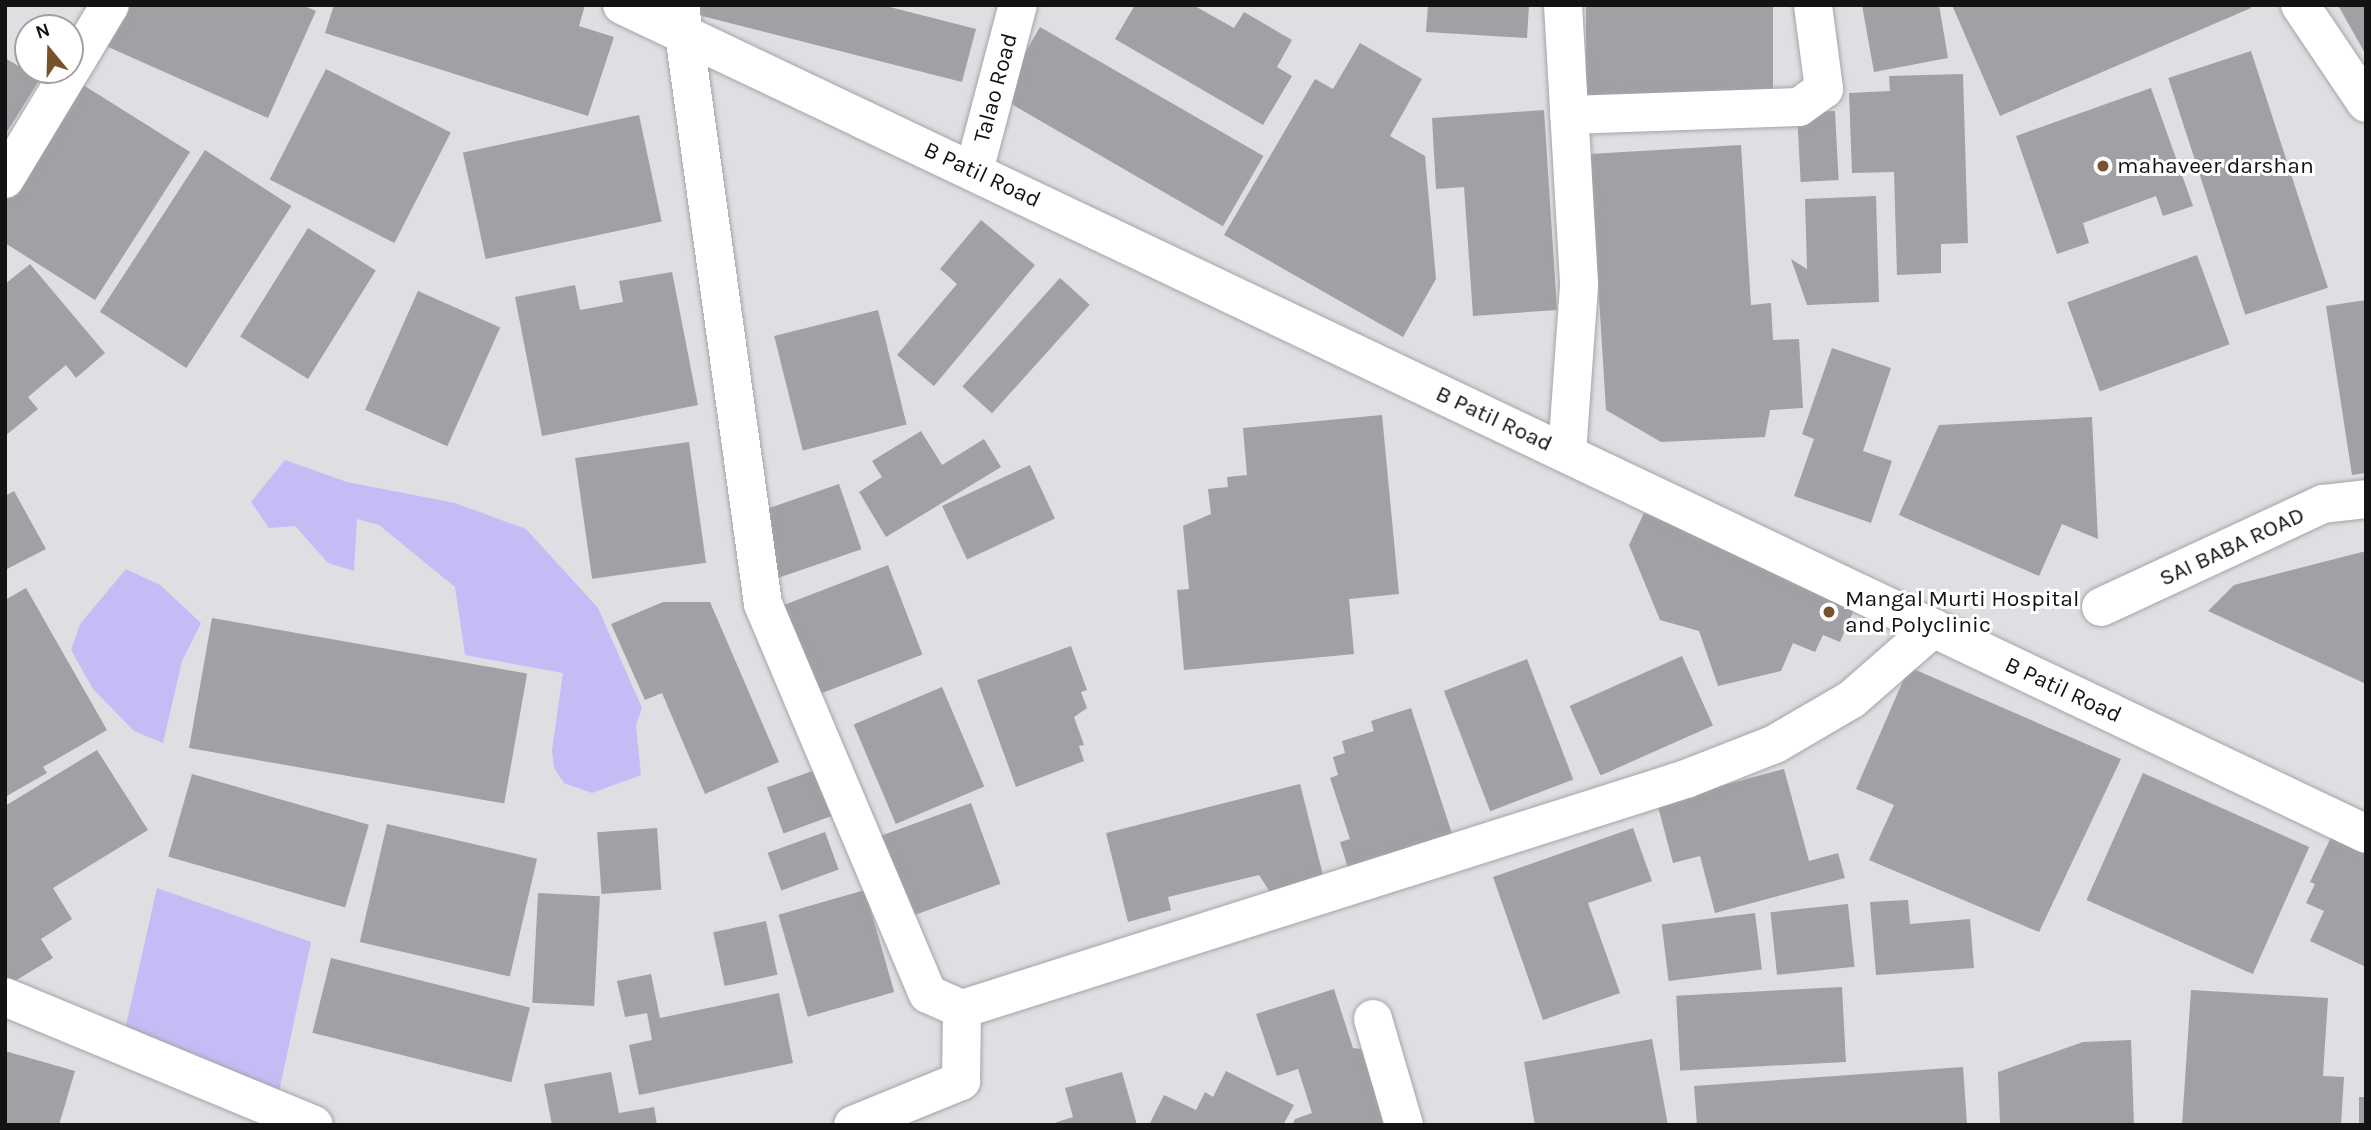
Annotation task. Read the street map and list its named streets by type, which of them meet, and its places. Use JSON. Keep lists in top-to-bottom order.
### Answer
{
  "streets": {
    "street": ["Talao Road", "B Patil Road", "SAI BABA ROAD"]
  },
  "crossings": [
    ["Talao Road", "B Patil Road"]
  ],
  "places": ["mahaveer darshan", "Mangal Murti Hospital and Polyclinic"],
  "north": "top"
}
